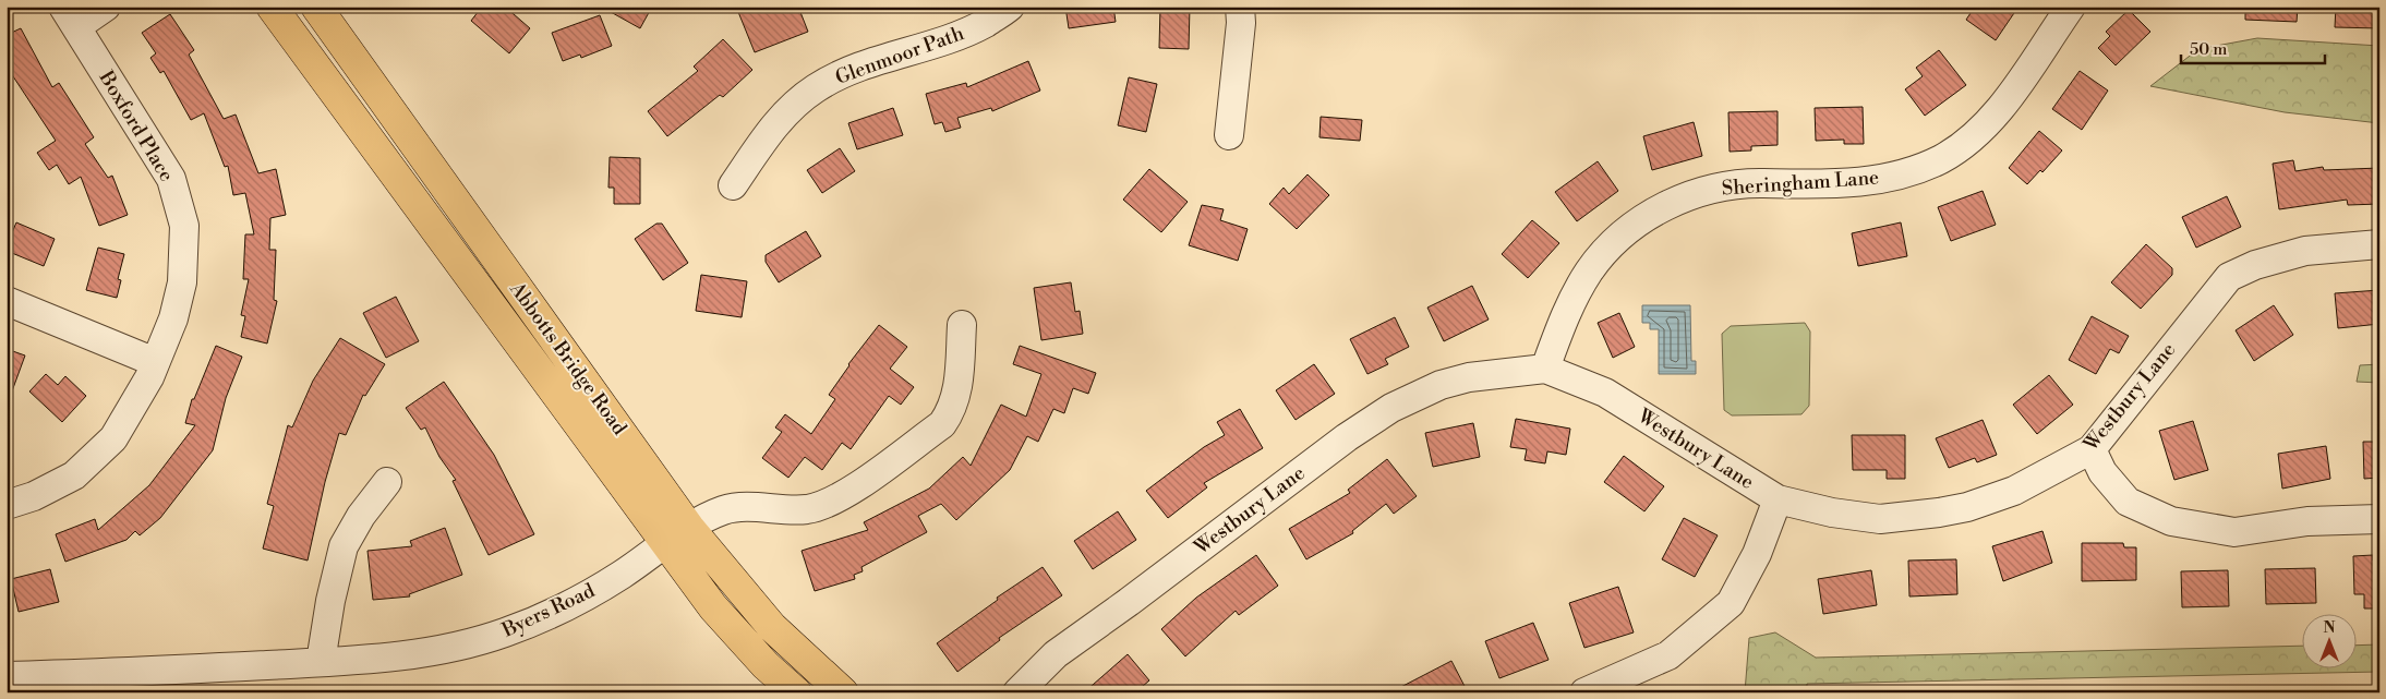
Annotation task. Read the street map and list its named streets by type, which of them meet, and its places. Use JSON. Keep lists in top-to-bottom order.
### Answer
{
  "streets": {
    "main road": ["Abbotts Bridge Road"],
    "street": [
      "Glenmoor Path",
      "Boxford Place",
      "Sheringham Lane",
      "Westbury Lane",
      "Byers Road"
    ]
  },
  "crossings": [
    ["Sheringham Lane", "Westbury Lane"],
    ["Abbotts Bridge Road", "Byers Road"]
  ],
  "scale_bar": "50 m",
  "north": "top"
}
